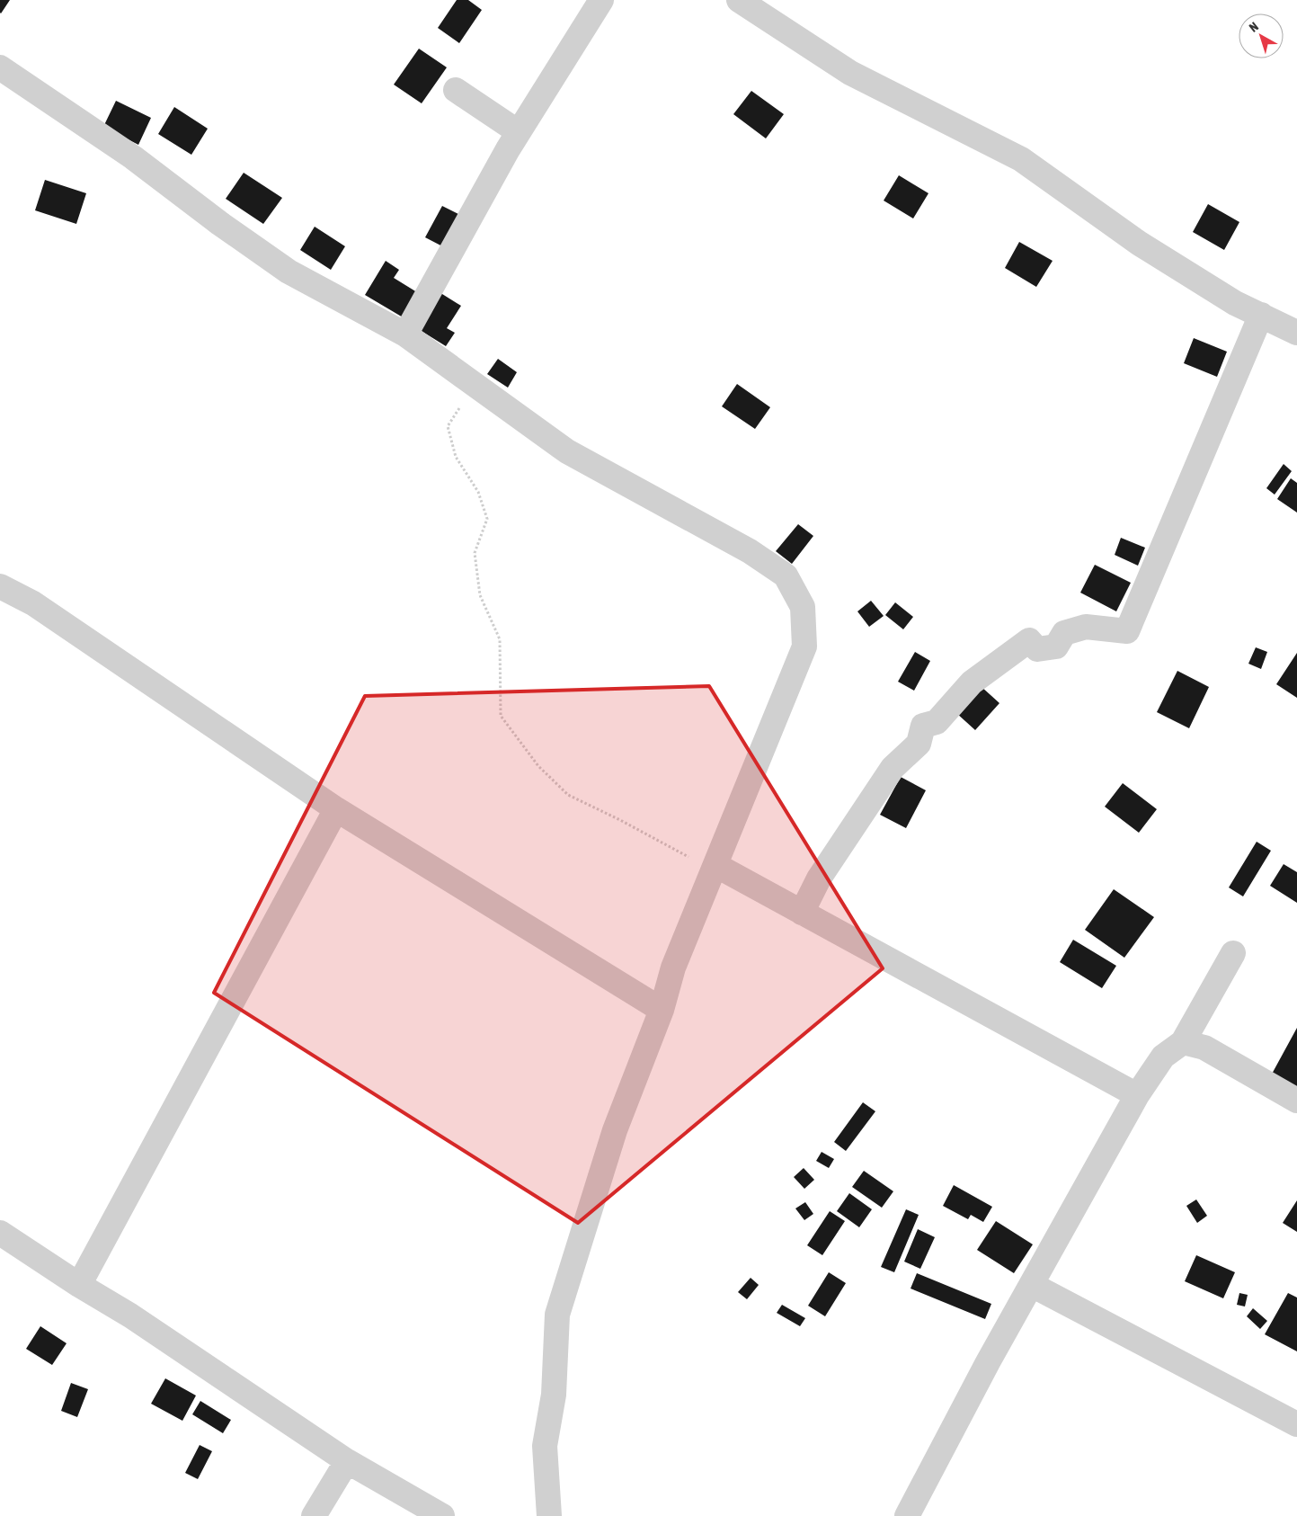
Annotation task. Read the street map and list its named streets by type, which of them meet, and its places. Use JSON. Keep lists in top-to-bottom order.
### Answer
{
  "north": "top left"
}
